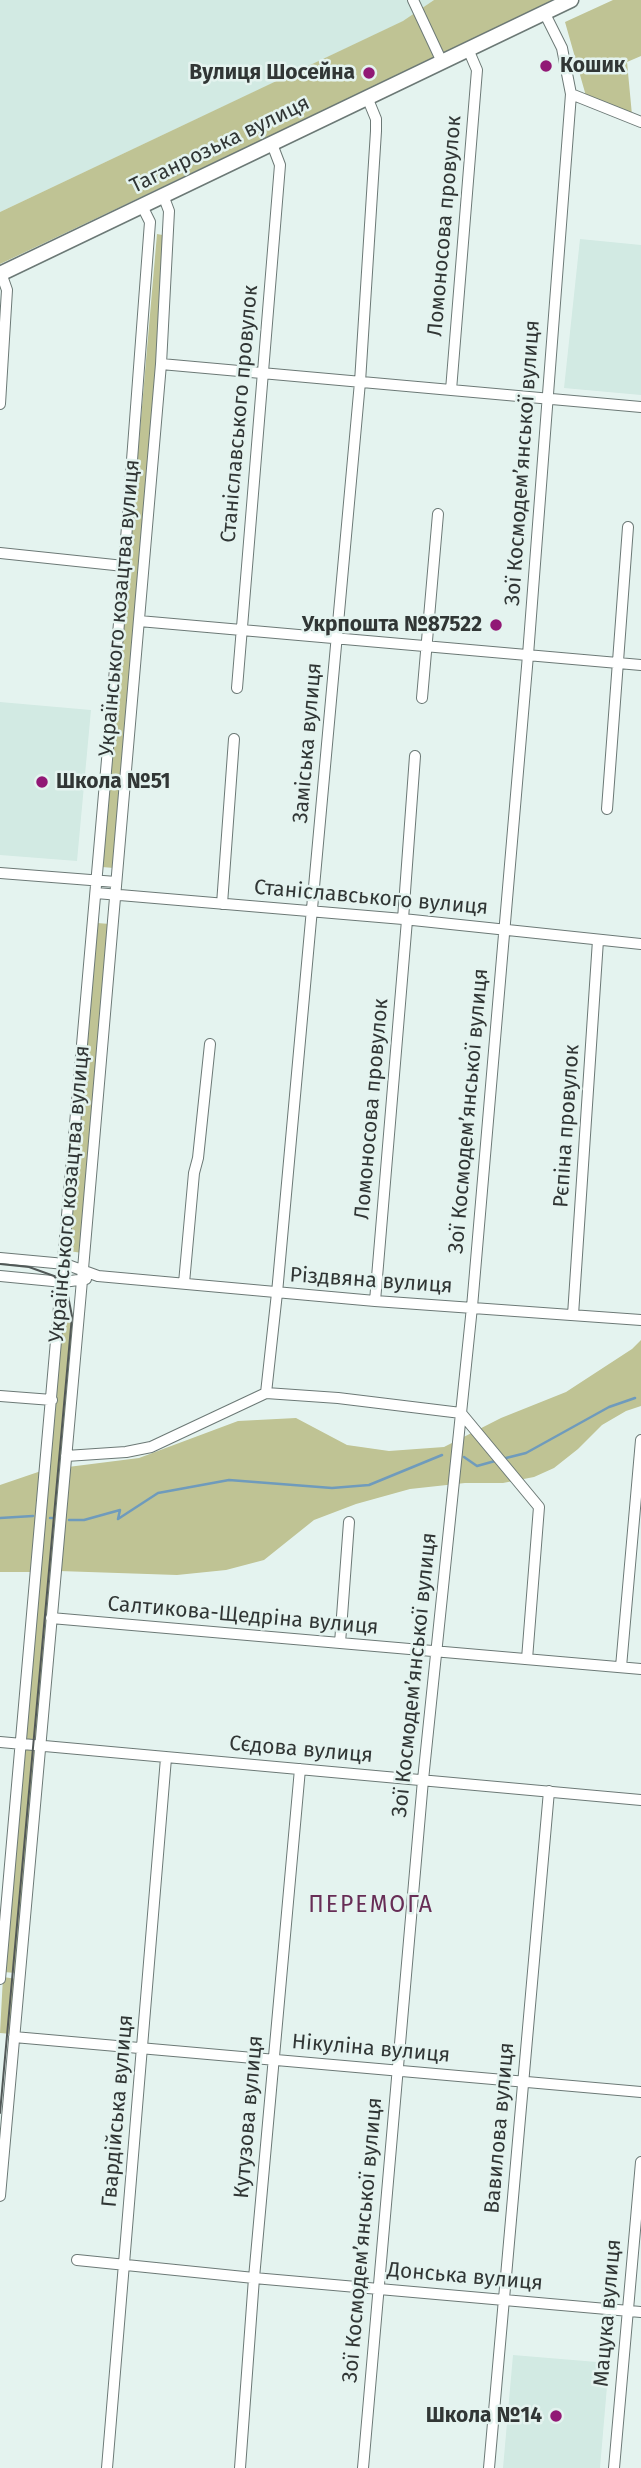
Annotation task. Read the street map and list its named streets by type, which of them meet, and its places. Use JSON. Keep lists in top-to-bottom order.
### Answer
{
  "streets": {
    "highway": ["Таганрозька вулиця"],
    "street": [
      "Ломоносова провулок",
      "Станіславського провулок",
      "Зої Космодем’янської вулиця",
      "Українського козацтва вулиця",
      "Заміська вулиця",
      "Станіславського вулиця",
      "Рєпіна провулок",
      "Різдвяна вулиця",
      "Салтикова-Щедріна вулиця",
      "Сєдова вулиця",
      "Нікуліна вулиця",
      "Гвардійська вулиця",
      "Кутузова вулиця",
      "Вавилова вулиця",
      "Донська вулиця",
      "Мацука вулиця"
    ]
  },
  "crossings": [
    ["Таганрозька вулиця", "Ломоносова провулок"],
    ["Таганрозька вулиця", "Станіславського провулок"],
    ["Таганрозька вулиця", "Зої Космодем’янської вулиця"],
    ["Таганрозька вулиця", "Українського козацтва вулиця"],
    ["Таганрозька вулиця", "Заміська вулиця"],
    ["Ломоносова провулок", "Станіславського вулиця"],
    ["Ломоносова провулок", "Різдвяна вулиця"],
    ["Зої Космодем’янської вулиця", "Станіславського вулиця"],
    ["Зої Космодем’янської вулиця", "Різдвяна вулиця"],
    ["Зої Космодем’янської вулиця", "Салтикова-Щедріна вулиця"],
    ["Зої Космодем’янської вулиця", "Сєдова вулиця"],
    ["Зої Космодем’янської вулиця", "Нікуліна вулиця"],
    ["Зої Космодем’янської вулиця", "Донська вулиця"],
    ["Українського козацтва вулиця", "Станіславського вулиця"],
    ["Українського козацтва вулиця", "Різдвяна вулиця"],
    ["Українського козацтва вулиця", "Салтикова-Щедріна вулиця"],
    ["Українського козацтва вулиця", "Сєдова вулиця"],
    ["Українського козацтва вулиця", "Нікуліна вулиця"],
    ["Заміська вулиця", "Станіславського вулиця"],
    ["Заміська вулиця", "Різдвяна вулиця"],
    ["Станіславського вулиця", "Рєпіна провулок"],
    ["Рєпіна провулок", "Різдвяна вулиця"],
    ["Сєдова вулиця", "Гвардійська вулиця"],
    ["Сєдова вулиця", "Кутузова вулиця"],
    ["Сєдова вулиця", "Вавилова вулиця"],
    ["Нікуліна вулиця", "Гвардійська вулиця"],
    ["Нікуліна вулиця", "Кутузова вулиця"],
    ["Нікуліна вулиця", "Вавилова вулиця"],
    ["Гвардійська вулиця", "Донська вулиця"],
    ["Кутузова вулиця", "Донська вулиця"],
    ["Вавилова вулиця", "Донська вулиця"],
    ["Донська вулиця", "Мацука вулиця"]
  ],
  "districts": ["ПЕРЕМОГА"],
  "places": [
    "Кошик",
    "Вулиця Шосейна",
    "Укрпошта №87522",
    "Школа №51",
    "Школа №14"
  ]
}
